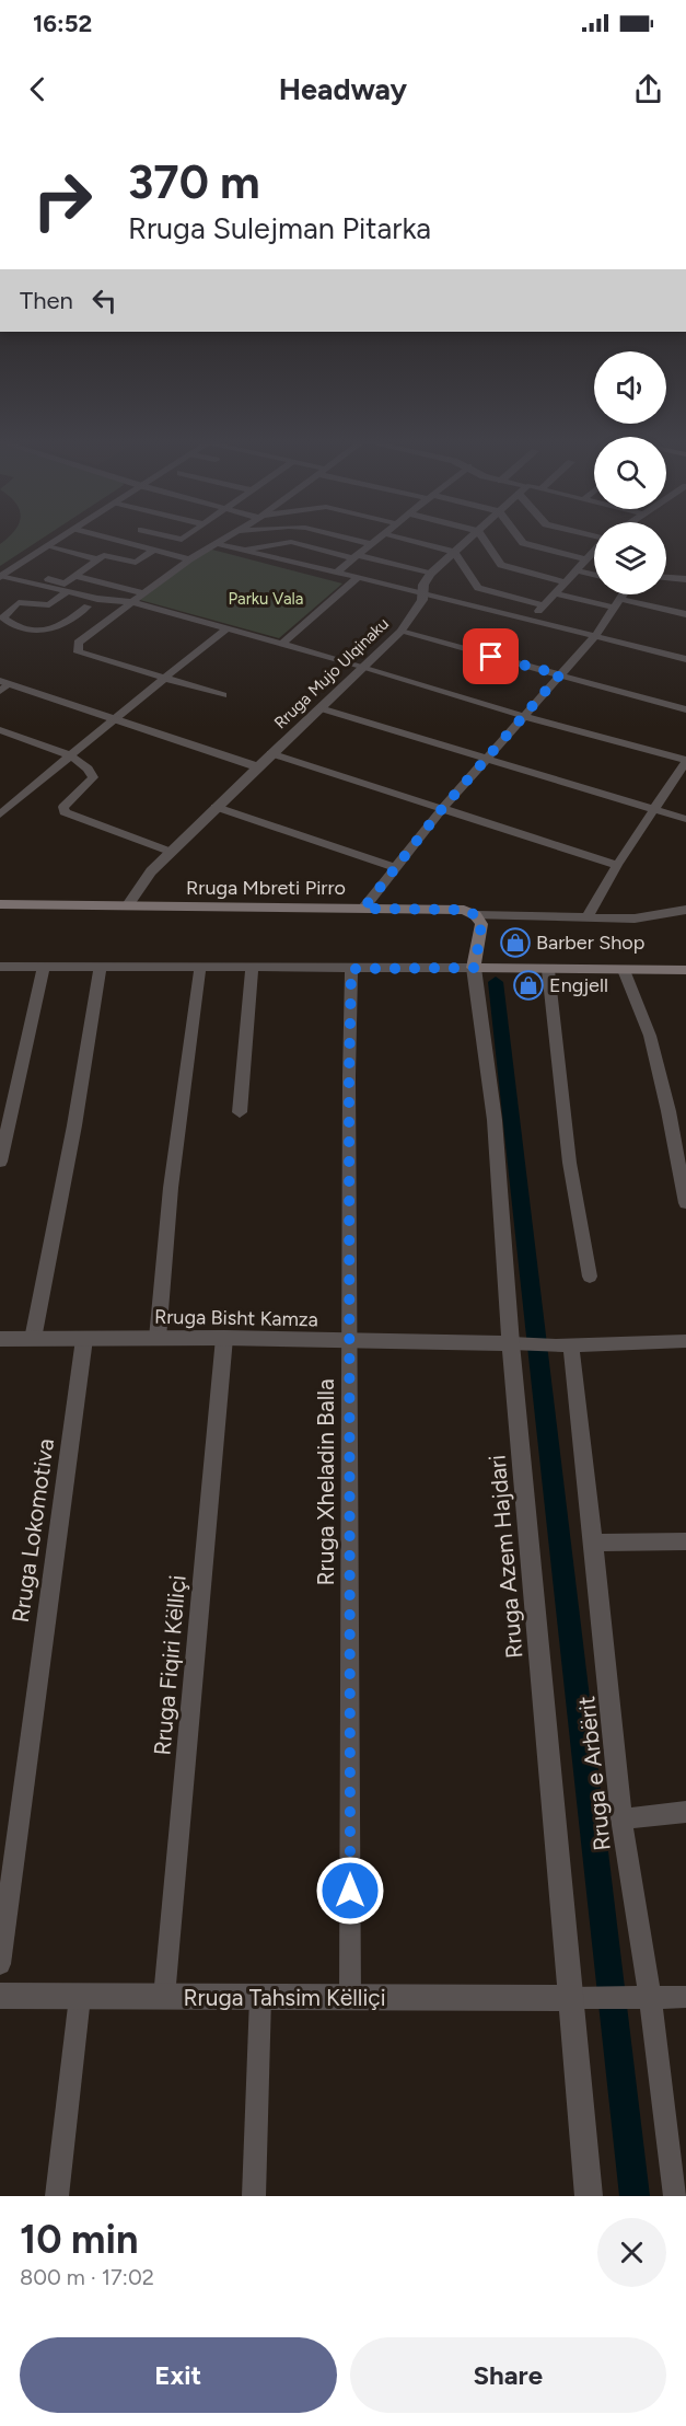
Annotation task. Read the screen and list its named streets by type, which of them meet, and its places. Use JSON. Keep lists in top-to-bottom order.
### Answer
{
  "streets": {
    "main road": ["Rruga Mbreti Pirro", "Rruga Azem Hajdari"],
    "street": [
      "Rruga Mujo Ulqinaku",
      "Rruga Bisht Kamza",
      "Rruga Xheladin Balla",
      "Rruga Lokomotiva",
      "Rruga Fiqiri Këlliçi",
      "Rruga e Arbërit",
      "Rruga Tahsim Këlliçi"
    ]
  },
  "crossings": [
    ["Rruga Mujo Ulqinaku", "Rruga Mbreti Pirro"],
    ["Rruga Mbreti Pirro", "Rruga Azem Hajdari"],
    ["Rruga Bisht Kamza", "Rruga Xheladin Balla"],
    ["Rruga Bisht Kamza", "Rruga Lokomotiva"],
    ["Rruga Bisht Kamza", "Rruga Azem Hajdari"],
    ["Rruga Bisht Kamza", "Rruga Fiqiri Këlliçi"],
    ["Rruga Xheladin Balla", "Rruga Tahsim Këlliçi"],
    ["Rruga Azem Hajdari", "Rruga Tahsim Këlliçi"],
    ["Rruga Fiqiri Këlliçi", "Rruga Tahsim Këlliçi"]
  ],
  "parks": ["Parku Vala"],
  "places": {
    "shop": ["Barber Shop", "Engjell"]
  },
  "page": {
    "status": "16:52",
    "header": "Headway",
    "turn": ["370 m", "Rruga Sulejman Pitarka"],
    "then": "Then",
    "heading": ["10 min", "800 m · 17:02"],
    "buttons": ["Exit", "Share"]
  }
}
